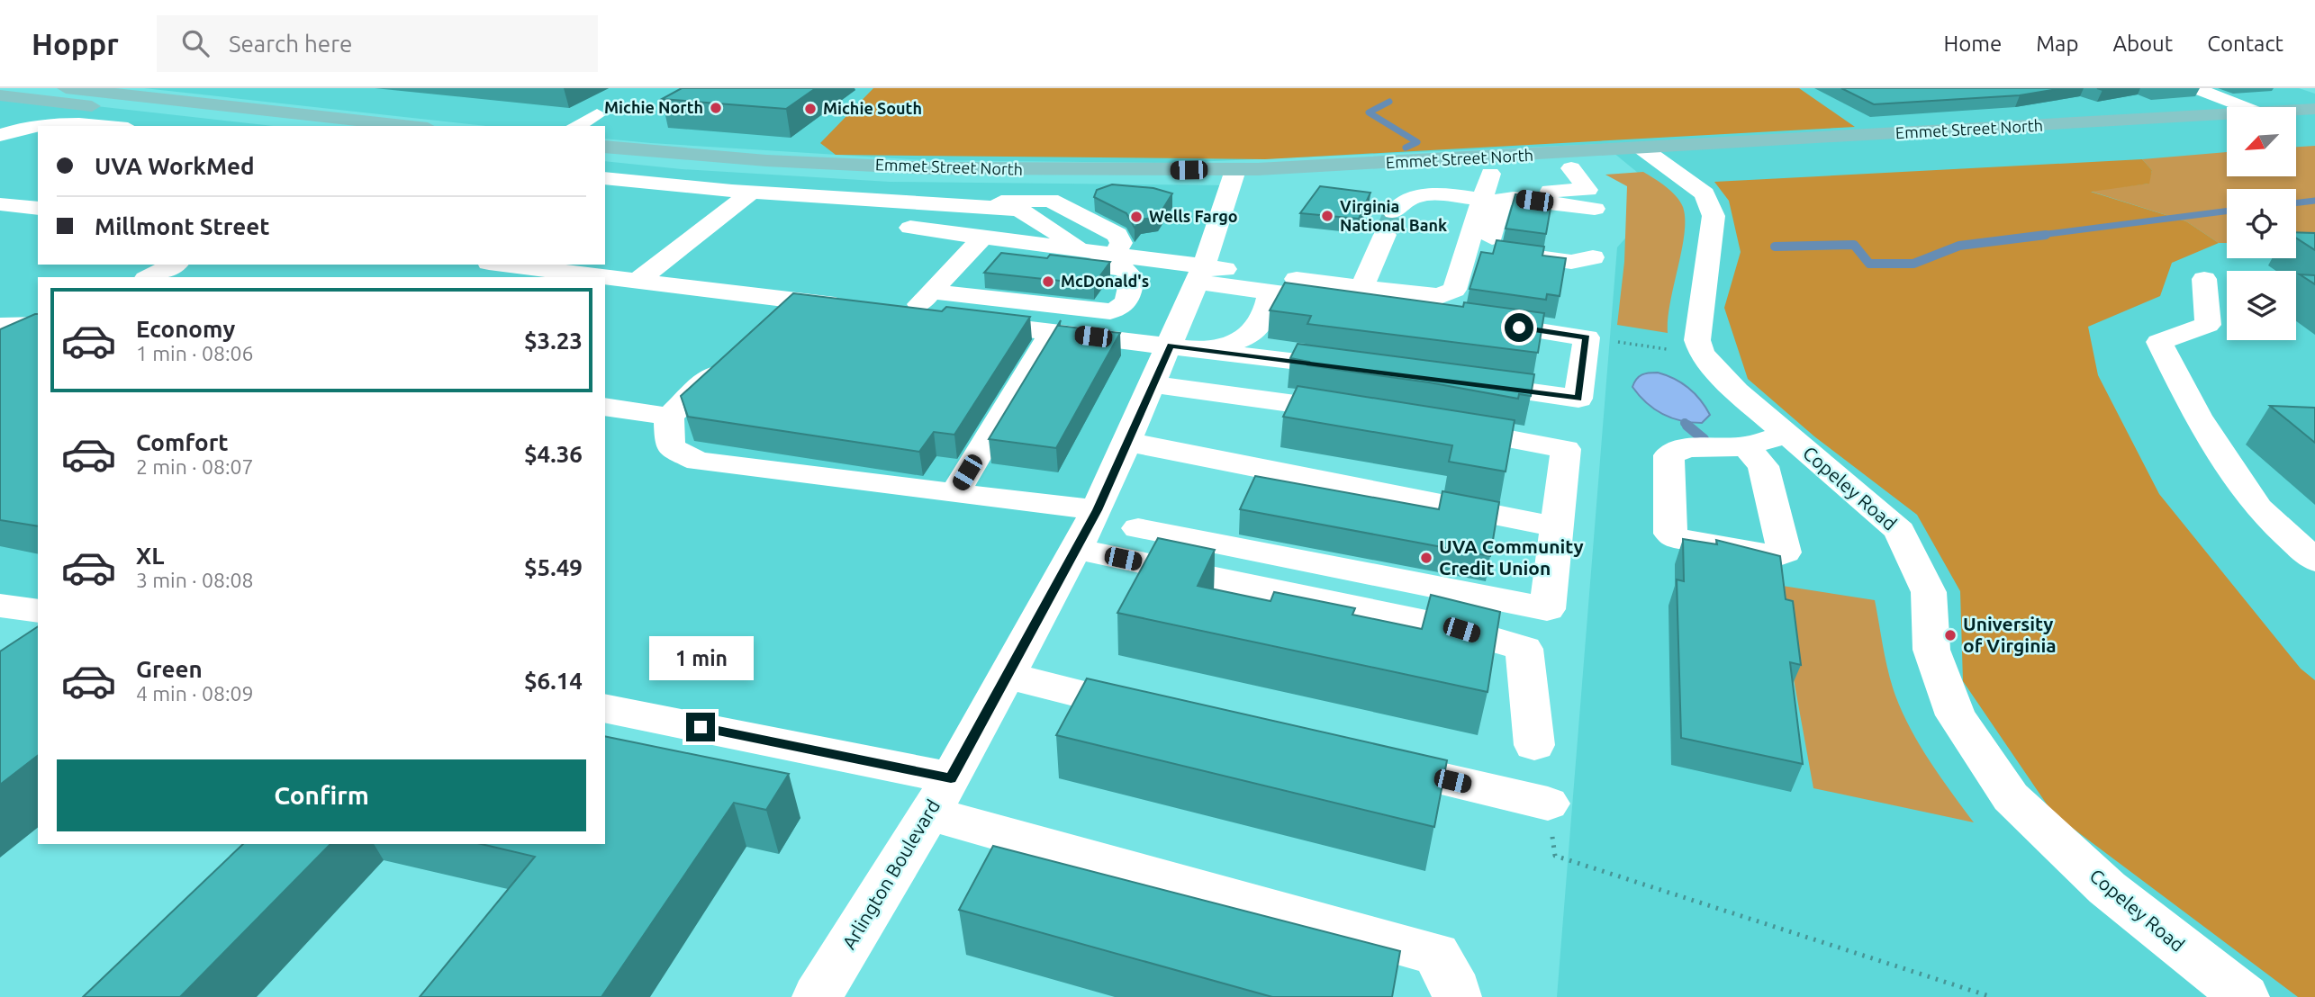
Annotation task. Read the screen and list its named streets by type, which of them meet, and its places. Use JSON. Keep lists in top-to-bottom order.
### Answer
{
  "streets": {
    "main road": ["Emmet Street North"],
    "street": ["Copeley Road", "Arlington Boulevard"]
  },
  "crossings": [
    ["Emmet Street North", "Arlington Boulevard"]
  ],
  "places": [
    "Michie North",
    "Michie South",
    "Virginia National Bank",
    "Wells Fargo",
    "McDonald's",
    "UVA Community Credit Union",
    "University of Virginia"
  ],
  "north": "bottom left",
  "page": {
    "header": "Hoppr",
    "search": "Search here",
    "nav": [
      "Home",
      "Map",
      "About",
      "Contact"
    ],
    "banner": ["UVA WorkMed", "Millmont Street"],
    "list": [
      {
        "name": "Economy",
        "note": "1 min · 08:06",
        "value": "$3.23"
      },
      {
        "name": "Comfort",
        "note": "2 min · 08:07",
        "value": "$4.36"
      },
      {
        "name": "XL",
        "note": "3 min · 08:08",
        "value": "$5.49"
      },
      {
        "name": "Green",
        "note": "4 min · 08:09",
        "value": "$6.14"
      }
    ],
    "bubble": "1 min",
    "buttons": "Confirm"
  }
}
